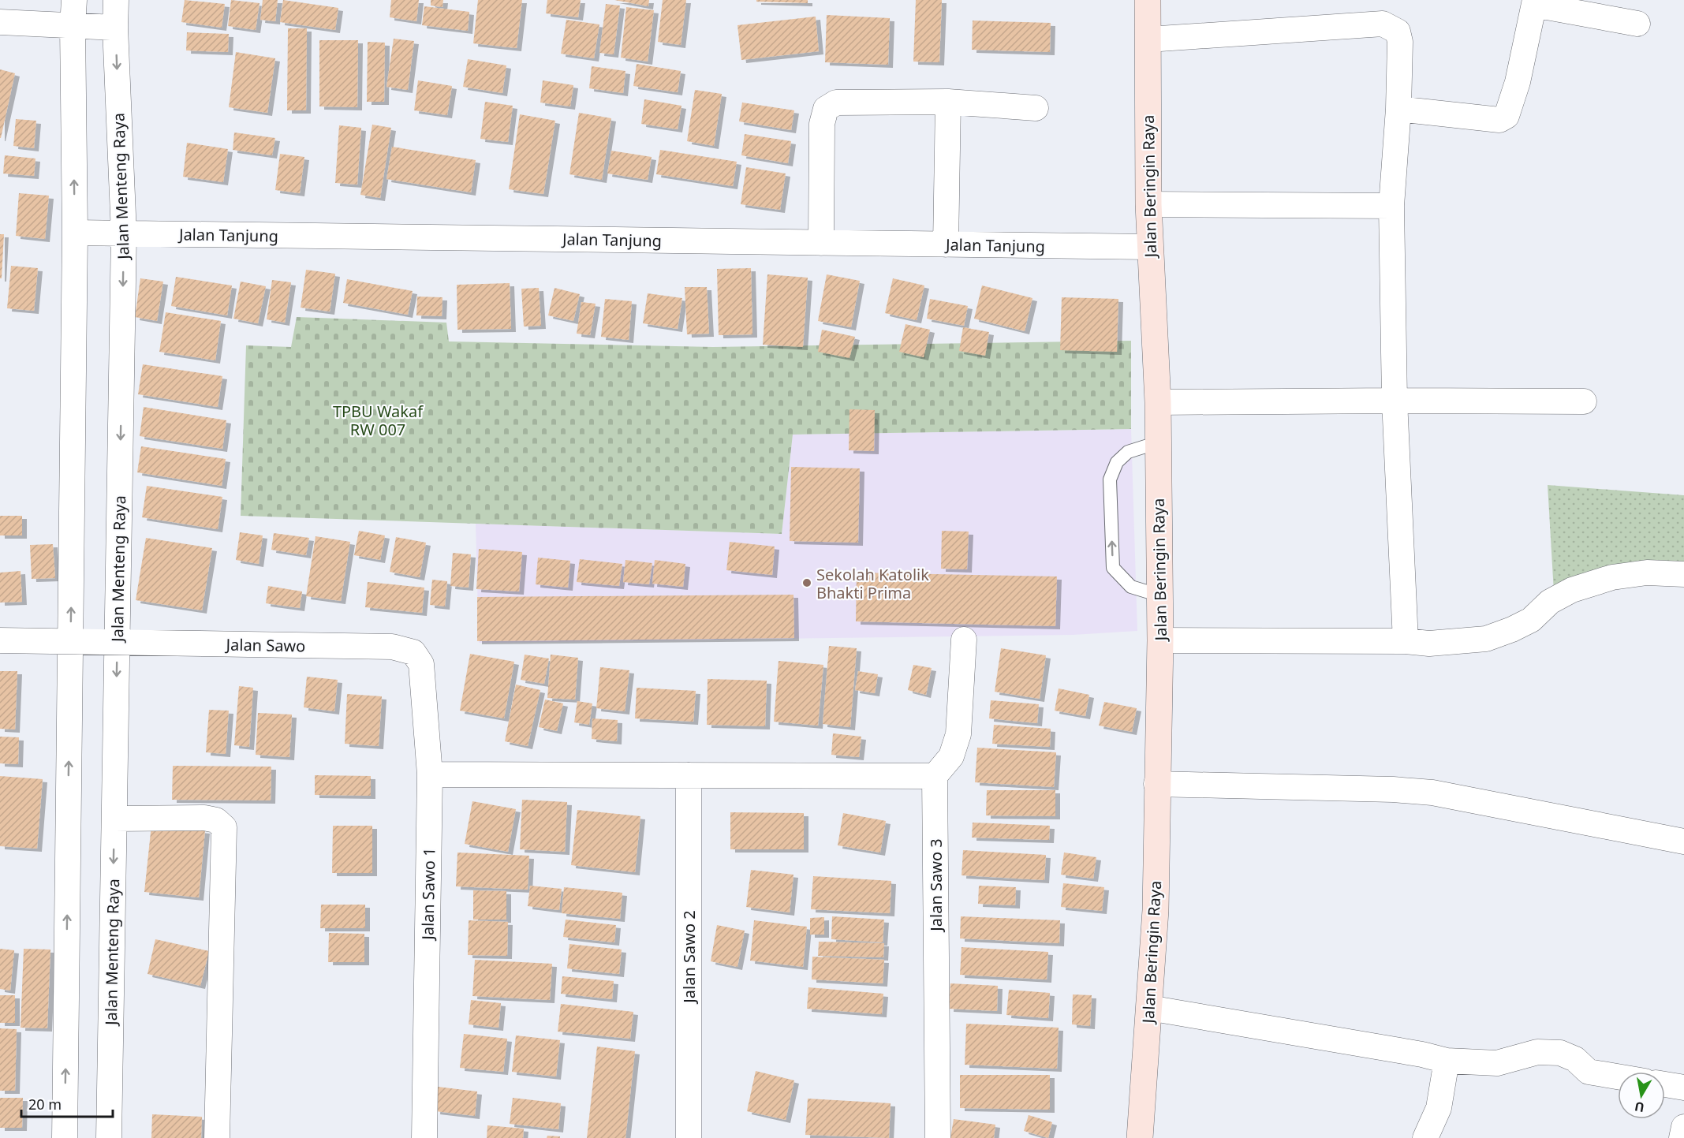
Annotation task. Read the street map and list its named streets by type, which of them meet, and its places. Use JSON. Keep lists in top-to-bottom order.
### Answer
{
  "streets": {
    "street": [
      "Jalan Menteng Raya",
      "Jalan Beringin Raya",
      "Jalan Tanjung",
      "Jalan Sawo",
      "Jalan Sawo 3",
      "Jalan Sawo 1",
      "Jalan Sawo 2"
    ]
  },
  "crossings": [
    ["Jalan Menteng Raya", "Jalan Tanjung"],
    ["Jalan Menteng Raya", "Jalan Sawo"],
    ["Jalan Beringin Raya", "Jalan Tanjung"],
    ["Jalan Sawo", "Jalan Sawo 1"]
  ],
  "parks": ["TPBU Wakaf RW 007"],
  "places": ["Sekolah Katolik Bhakti Prima"],
  "scale_bar": "20 m",
  "north": "bottom"
}
